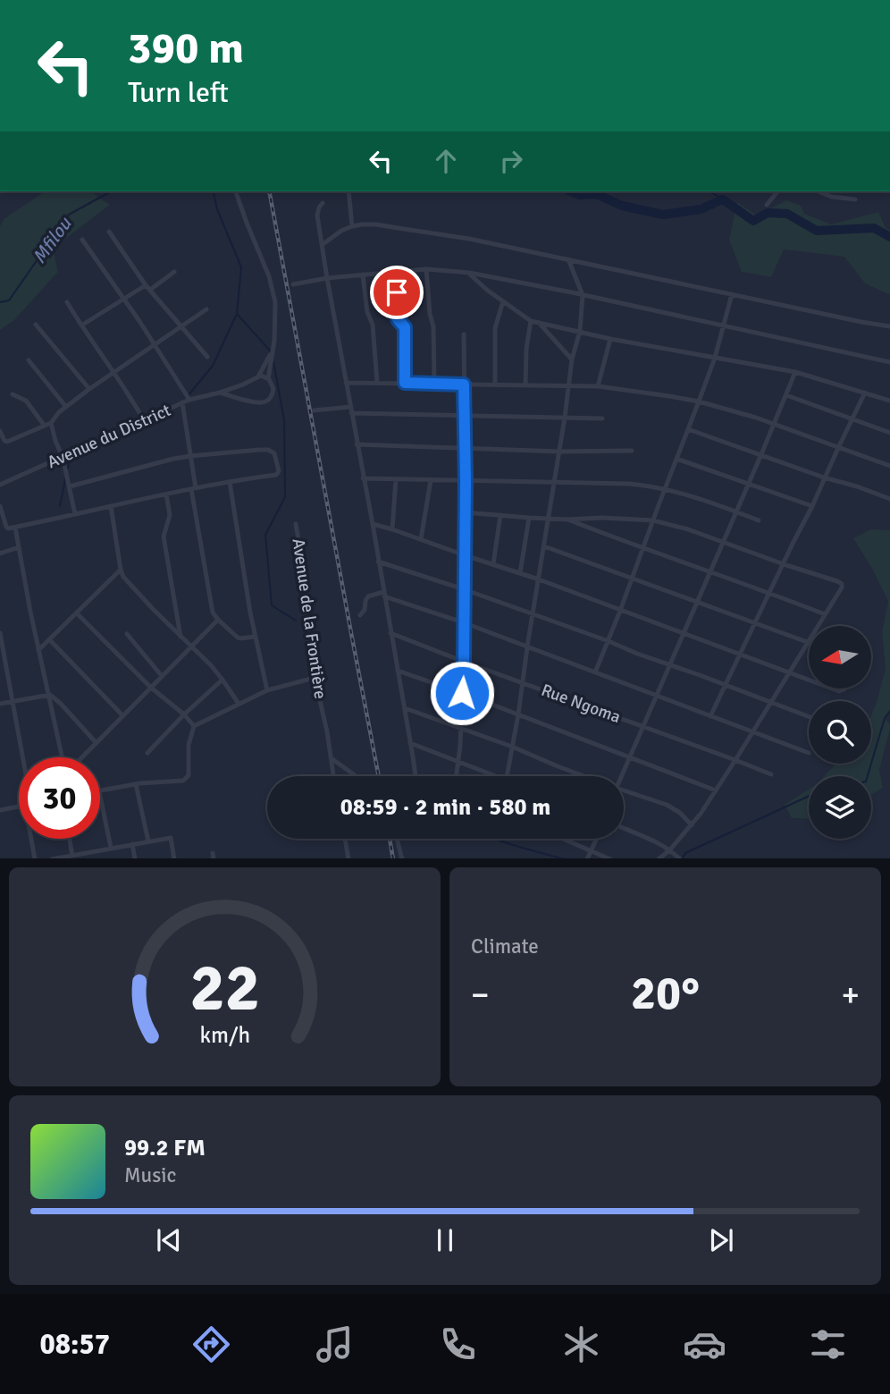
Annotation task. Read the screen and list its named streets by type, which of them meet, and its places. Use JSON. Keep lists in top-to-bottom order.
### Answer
{
  "streets": {
    "street": ["Avenue du District", "Avenue de la Frontière", "Rue Ngoma"]
  },
  "water": ["Mfilou"],
  "north": "left",
  "page": {
    "turn": ["390 m", "Turn left"],
    "limit": "30",
    "trip": "08:59 · 2 min · 580 m",
    "tile": "Climate",
    "heat": ["−", "20°", "+"],
    "song": ["99.2 FM", "Music"],
    "tabs": "08:57",
    "gauge": ["22", "km/h"]
  }
}
